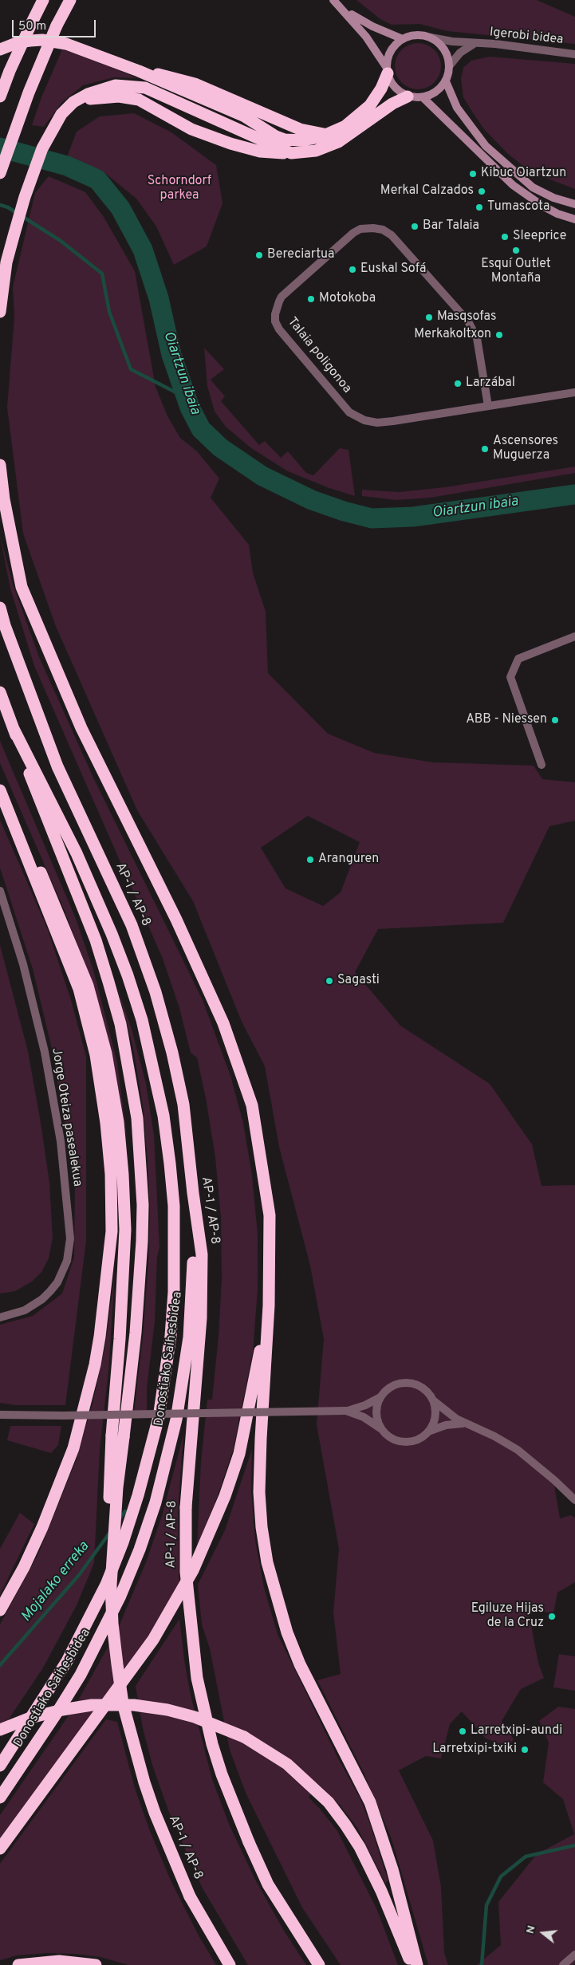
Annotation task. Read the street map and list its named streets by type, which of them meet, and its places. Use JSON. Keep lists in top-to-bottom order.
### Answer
{
  "streets": {
    "highway": ["AP-1 / AP-8", "Donostiako Saihesbidea"],
    "street": ["Igerobi bidea", "Talaia poligonoa", "Jorge Oteiza pasealekua"]
  },
  "crossings": [
    ["AP-1 / AP-8", "Donostiako Saihesbidea"]
  ],
  "water": ["Oiartzun ibaia", "Mojalako erreka"],
  "parks": ["Schorndorf parkea"],
  "places": [
    "Kibuc Oiartzun",
    "Merkal Calzados",
    "Tumascota",
    "Bar Talaia",
    "Sleeprice",
    "Esquí Outlet Montaña",
    "Bereciartua",
    "Euskal Sofá",
    "Motokoba",
    "Masqsofas",
    "Merkakoltxon",
    "Larzábal",
    "Ascensores Muguerza",
    "ABB - Niessen",
    "Aranguren",
    "Sagasti",
    "Egiluze Hijas de la Cruz",
    "Larretxipi-aundi",
    "Larretxipi-txiki"
  ],
  "scale_bar": "50 m",
  "north": "left"
}
